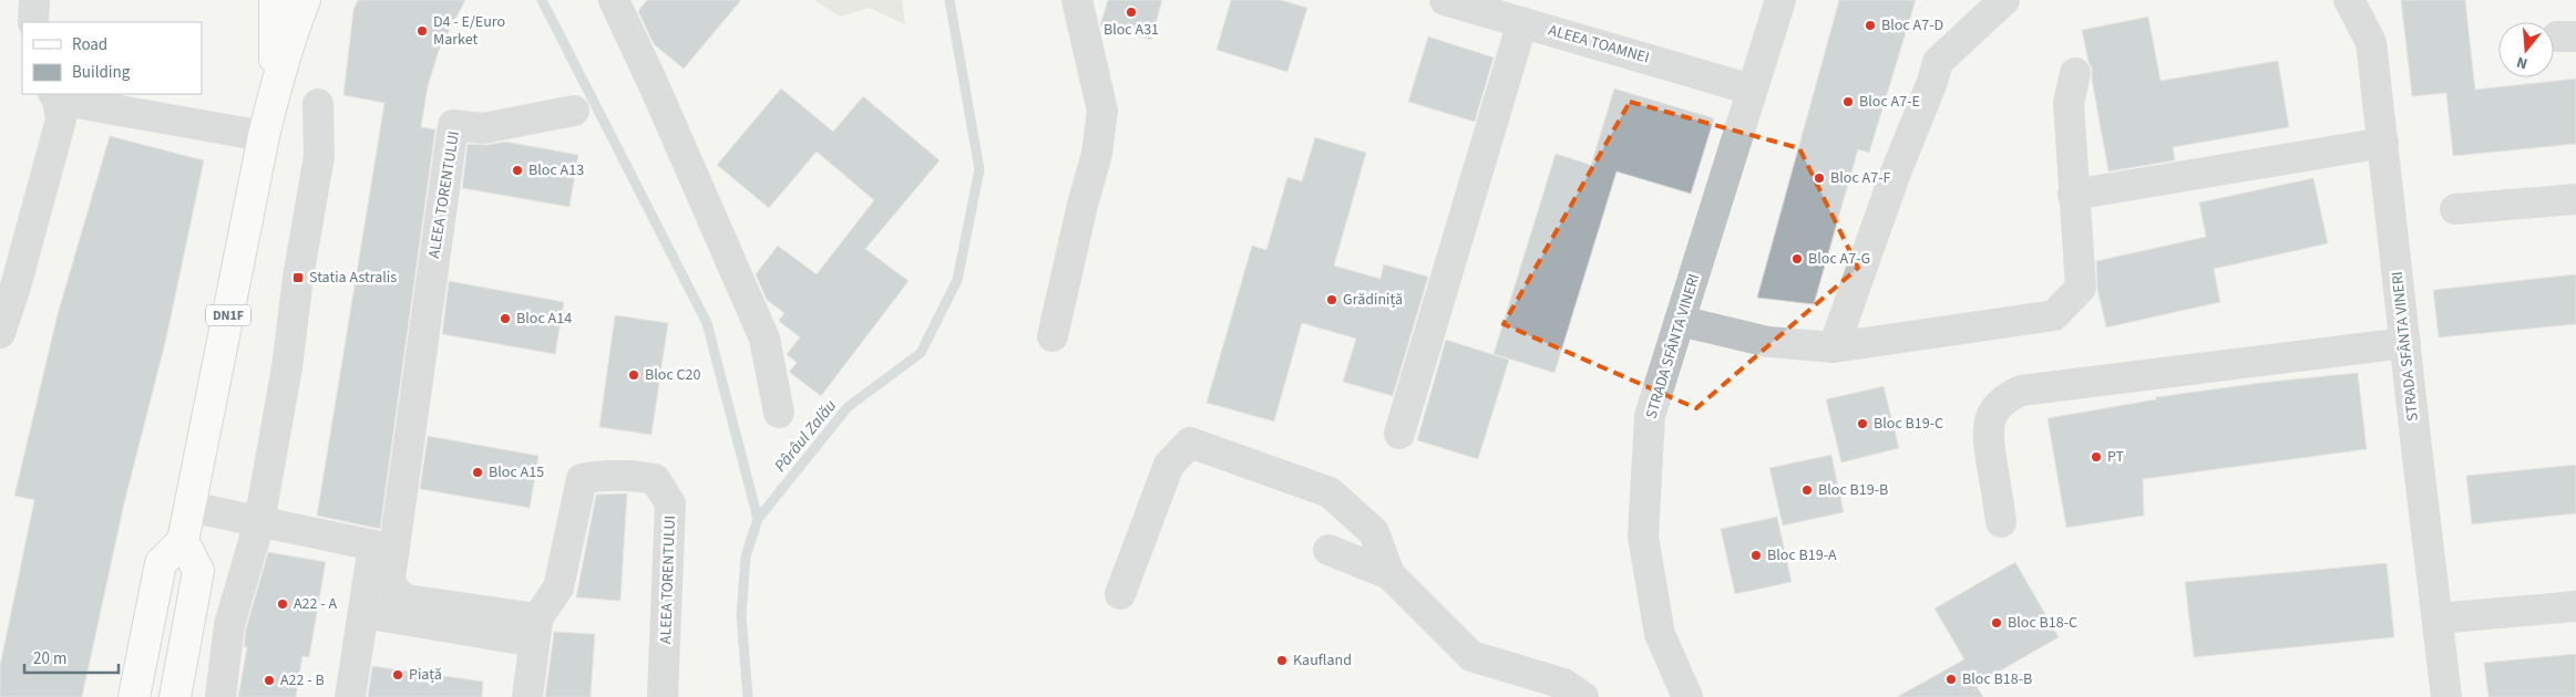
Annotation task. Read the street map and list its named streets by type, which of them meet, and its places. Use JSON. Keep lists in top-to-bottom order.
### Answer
{
  "streets": {
    "main road": ["DN1F"],
    "street": ["ALEEA TOAMNEI", "ALEEA TORENTULUI", "STRADA SFÂNTA VINERI"]
  },
  "crossings": [
    ["ALEEA TOAMNEI", "STRADA SFÂNTA VINERI"]
  ],
  "water": ["Pârâul Zalău"],
  "places": {
    "other": [
      "Bloc A31",
      "Bloc A7-D",
      "D4 - E/Euro Market",
      "Bloc A7-E",
      "Bloc A13",
      "Bloc A7-F",
      "Bloc A7-G",
      "Grădiniță",
      "Bloc A14",
      "Bloc C20",
      "Bloc B19-C",
      "PT",
      "Bloc A15",
      "Bloc B19-B",
      "Bloc B19-A",
      "A22 - A",
      "Bloc B18-C",
      "Kaufland",
      "Piață",
      "Bloc B18-B",
      "A22 - B"
    ],
    "transit": ["Statia Astralis"]
  },
  "legend": ["Road", "Building"],
  "scale_bar": "20 m",
  "north": "bottom"
}
